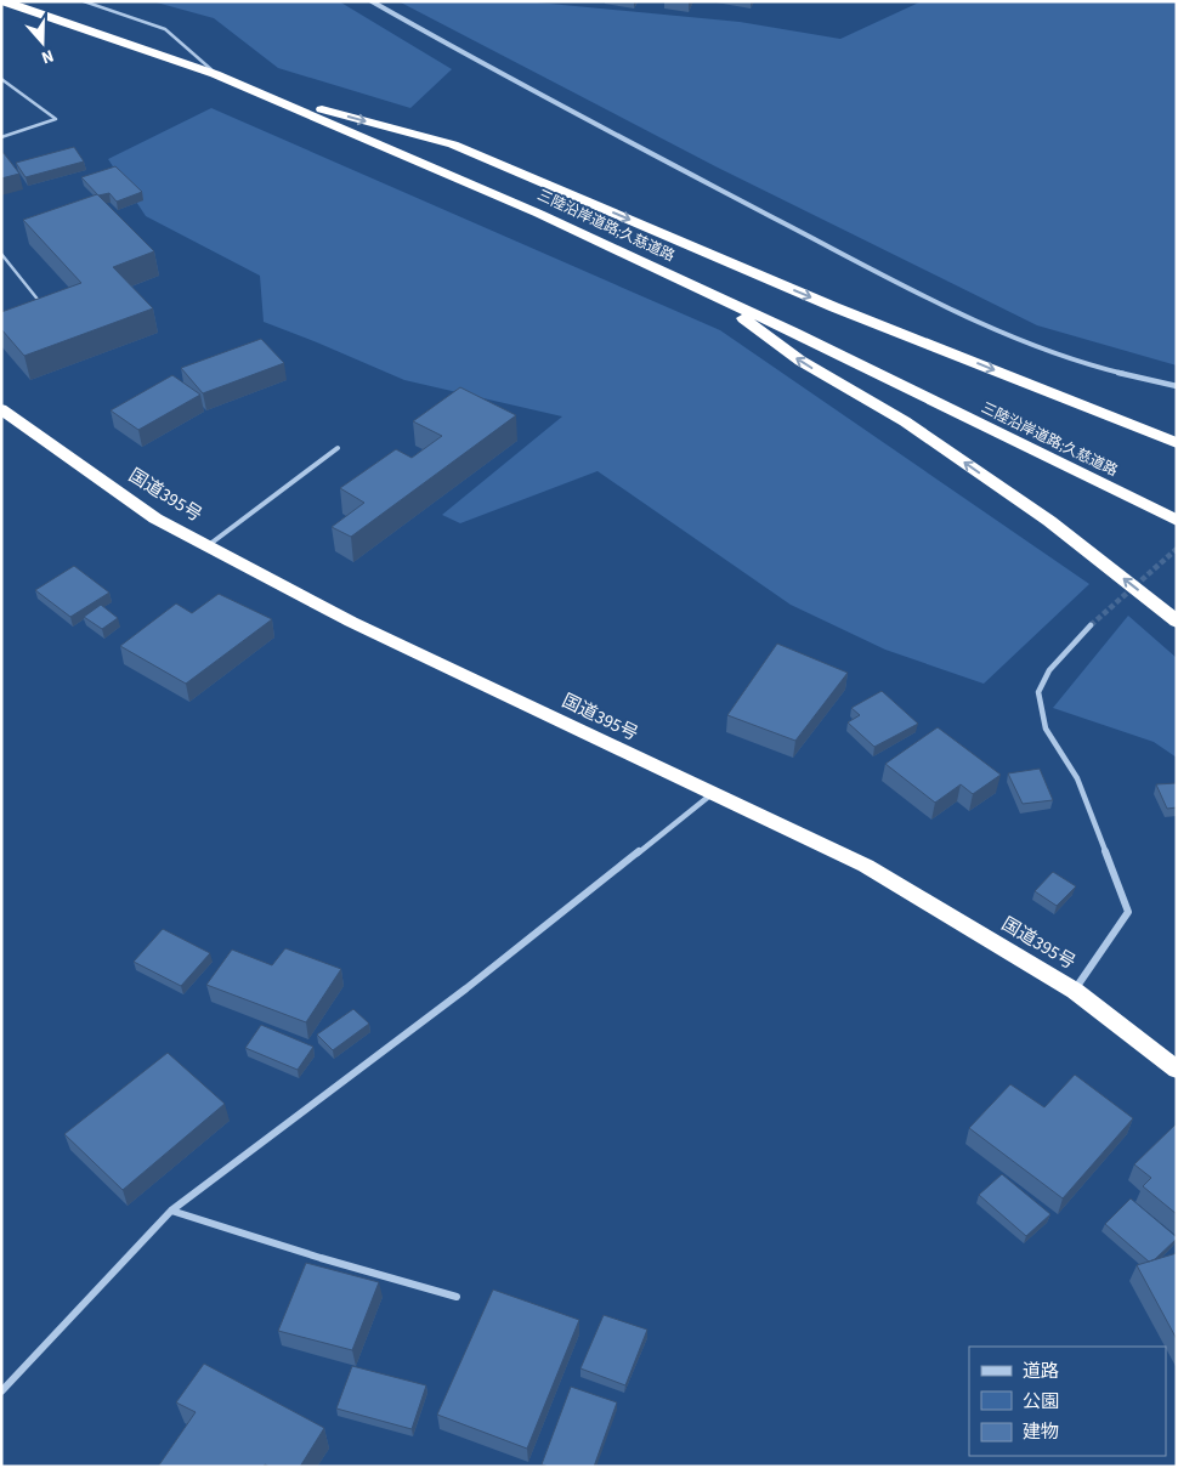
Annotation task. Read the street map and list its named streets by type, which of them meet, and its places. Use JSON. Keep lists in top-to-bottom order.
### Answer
{
  "streets": {
    "highway": ["三陸沿岸道路;久慈道路", "国道395号"]
  },
  "legend": ["道路", "公園", "建物"],
  "north": "bottom"
}
